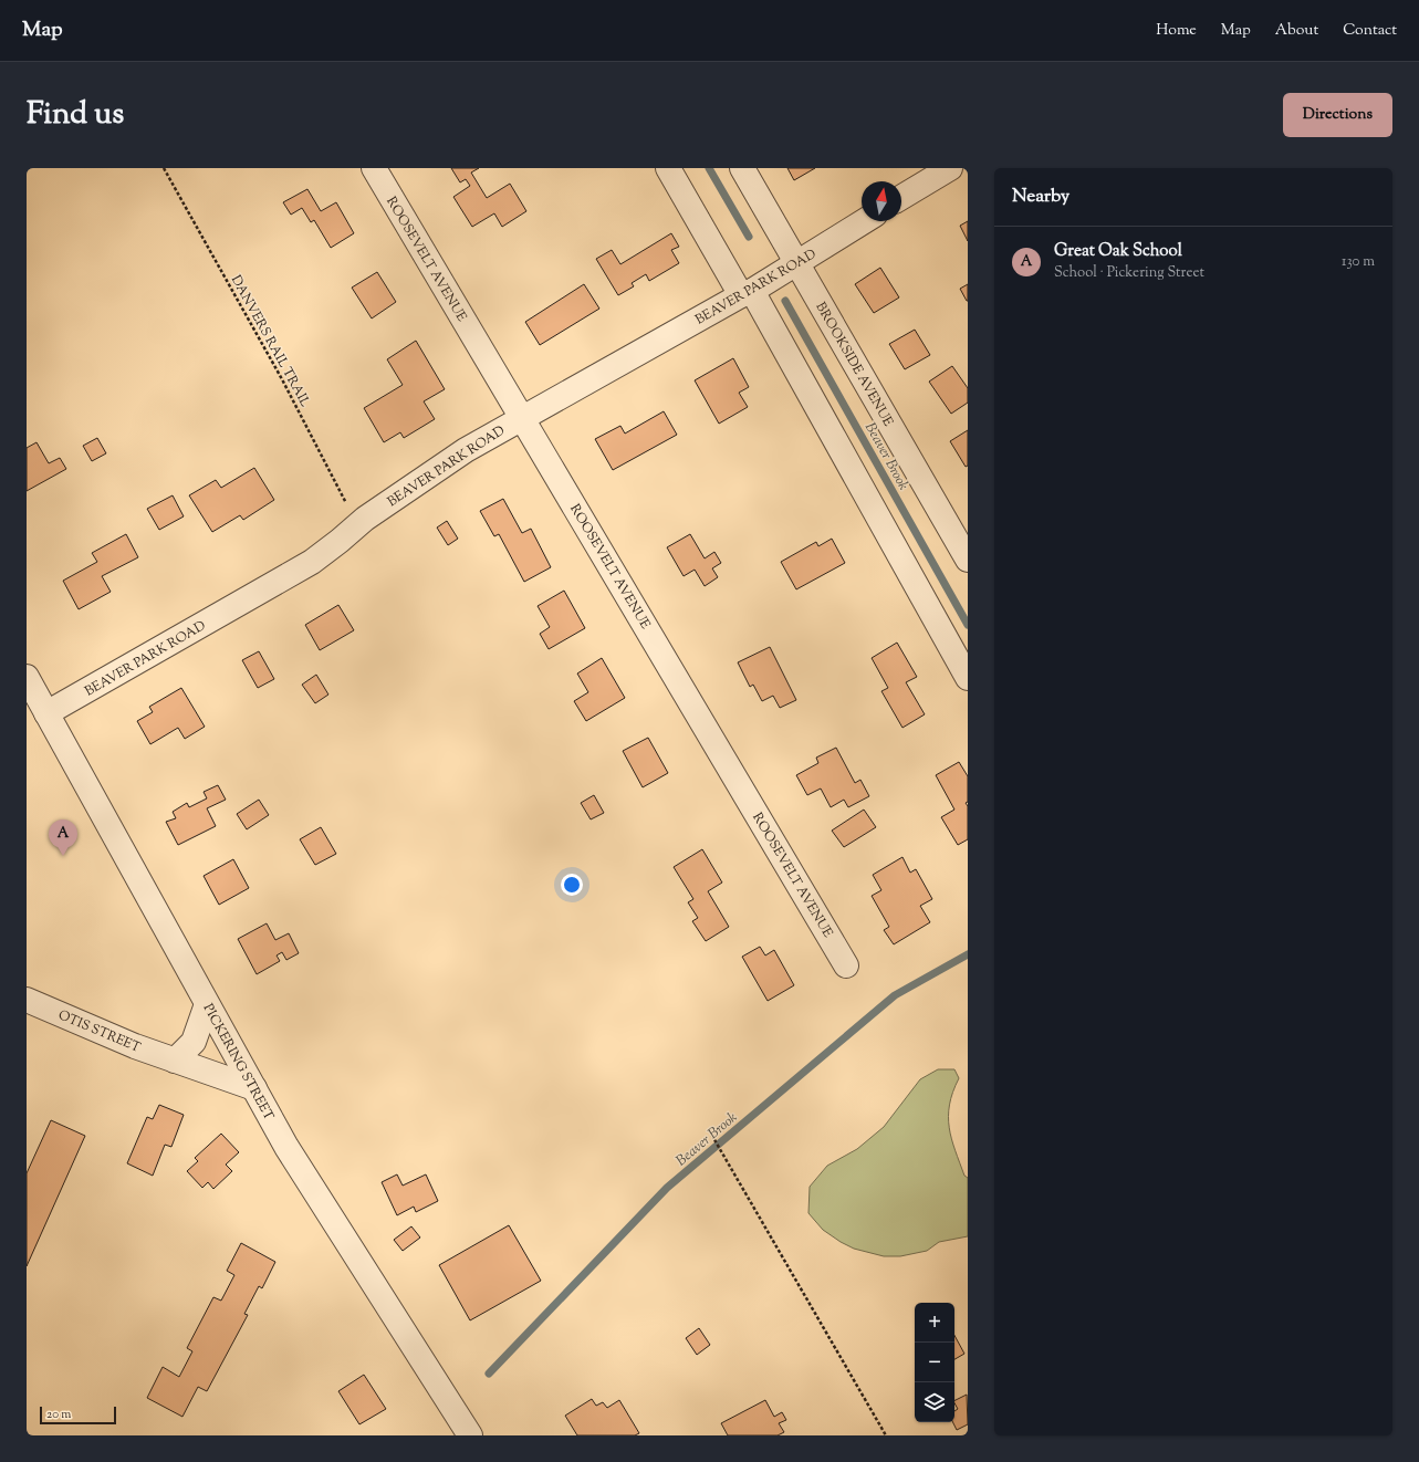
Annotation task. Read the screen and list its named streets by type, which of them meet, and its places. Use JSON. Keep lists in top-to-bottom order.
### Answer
{
  "streets": {
    "street": [
      "ROOSEVELT AVENUE",
      "BEAVER PARK ROAD",
      "BROOKSIDE AVENUE",
      "OTIS STREET",
      "PICKERING STREET"
    ],
    "path": ["DANVERS RAIL TRAIL"]
  },
  "crossings": [
    ["ROOSEVELT AVENUE", "BEAVER PARK ROAD"],
    ["BEAVER PARK ROAD", "DANVERS RAIL TRAIL"],
    ["BEAVER PARK ROAD", "BROOKSIDE AVENUE"],
    ["BEAVER PARK ROAD", "PICKERING STREET"],
    ["OTIS STREET", "PICKERING STREET"]
  ],
  "water": ["Beaver Brook"],
  "scale_bar": "20 m",
  "north": "top",
  "page": {
    "header": "Map",
    "nav": [
      "Home",
      "Map",
      "About",
      "Contact"
    ],
    "title": "Find us",
    "buttons": "Directions",
    "heading": "Nearby",
    "list": [
      {
        "mark": "A",
        "name": "Great Oak School",
        "note": "School · Pickering Street",
        "value": "130 m"
      }
    ],
    "pins": "A",
    "map_buttons": ["+", "−"],
    "scale": "20 m"
  }
}
